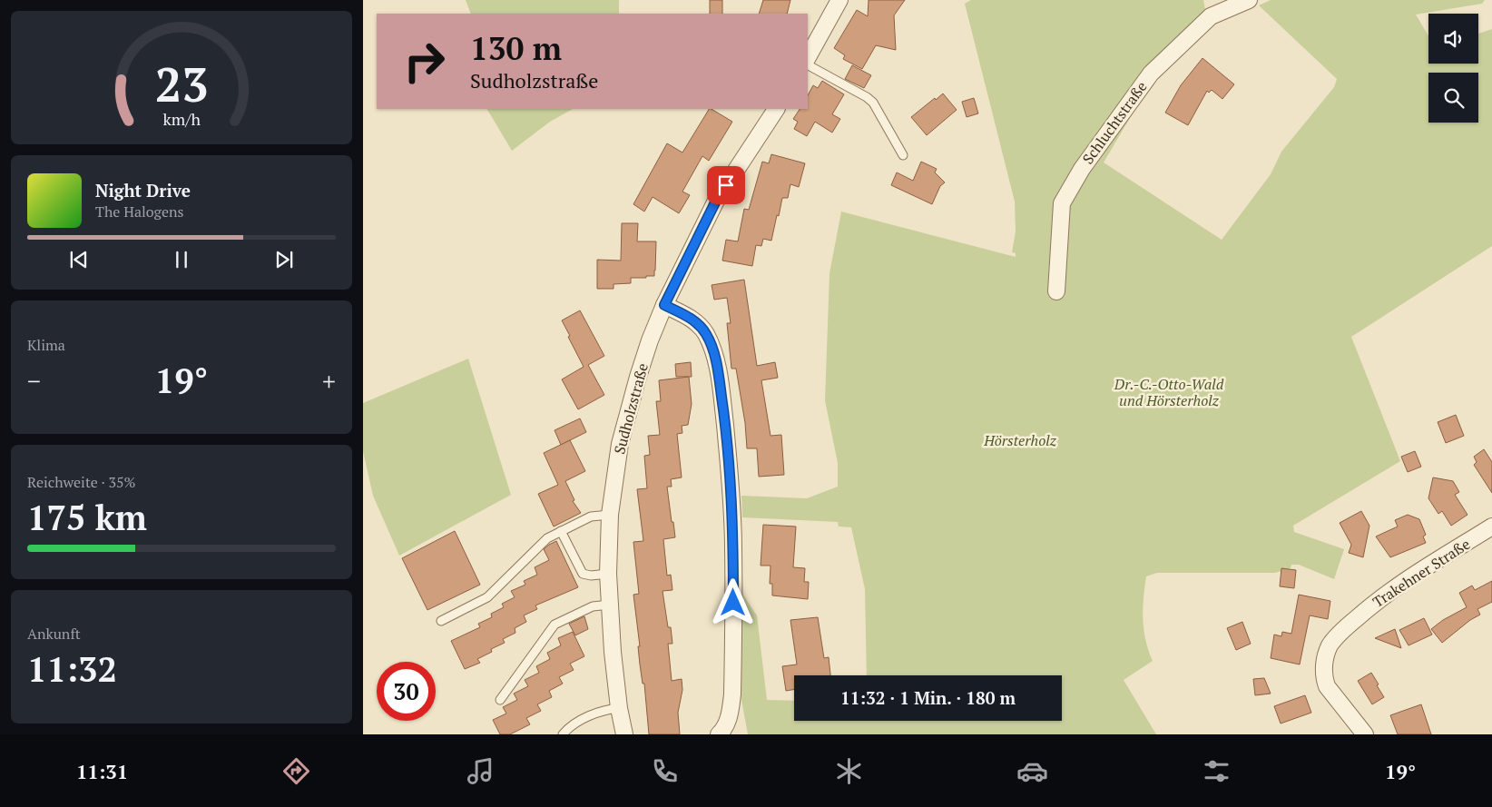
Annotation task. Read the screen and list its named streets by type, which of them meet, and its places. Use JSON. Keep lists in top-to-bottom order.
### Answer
{
  "streets": {
    "street": ["Schluchtstraße", "Sudholzstraße", "Trakehner Straße"]
  },
  "parks": ["Dr.-C.-Otto-Wald und Hörsterholz", "Hörsterholz"],
  "page": {
    "turn": ["130 m", "Sudholzstraße"],
    "song": ["Night Drive", "The Halogens"],
    "tile": [
      "Klima",
      ["Reichweite · 35%", "175 km"],
      ["Ankunft", "11:32"]
    ],
    "heat": ["−", "19°", "+"],
    "limit": "30",
    "trip": "11:32 · 1 Min. · 180 m",
    "tabs": ["11:31", "19°"],
    "gauge": ["23", "km/h"]
  }
}
